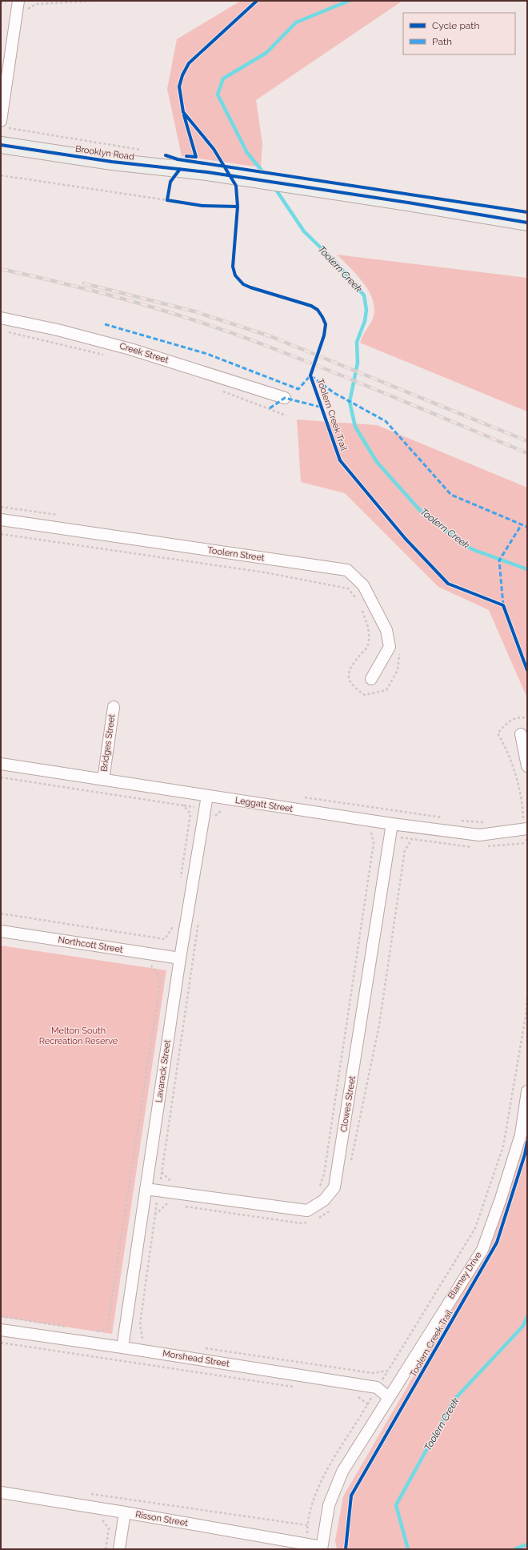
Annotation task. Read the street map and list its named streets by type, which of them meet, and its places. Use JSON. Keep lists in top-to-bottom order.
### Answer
{
  "streets": {
    "street": [
      "Brooklyn Road",
      "Creek Street",
      "Toolern Street",
      "Bridges Street",
      "Leggatt Street",
      "Northcott Street",
      "Lavarack Street",
      "Clowes Street",
      "Blamey Drive",
      "Morshead Street",
      "Risson Street"
    ],
    "cycle path": ["Toolern Creek Trail"]
  },
  "crossings": [
    ["Bridges Street", "Leggatt Street"],
    ["Leggatt Street", "Lavarack Street"],
    ["Leggatt Street", "Clowes Street"],
    ["Northcott Street", "Lavarack Street"],
    ["Lavarack Street", "Clowes Street"],
    ["Lavarack Street", "Morshead Street"],
    ["Blamey Drive", "Morshead Street"],
    ["Blamey Drive", "Risson Street"]
  ],
  "water": ["Toolern Creek"],
  "parks": ["Melton South Recreation Reserve"],
  "legend": ["Cycle path", "Path"]
}
